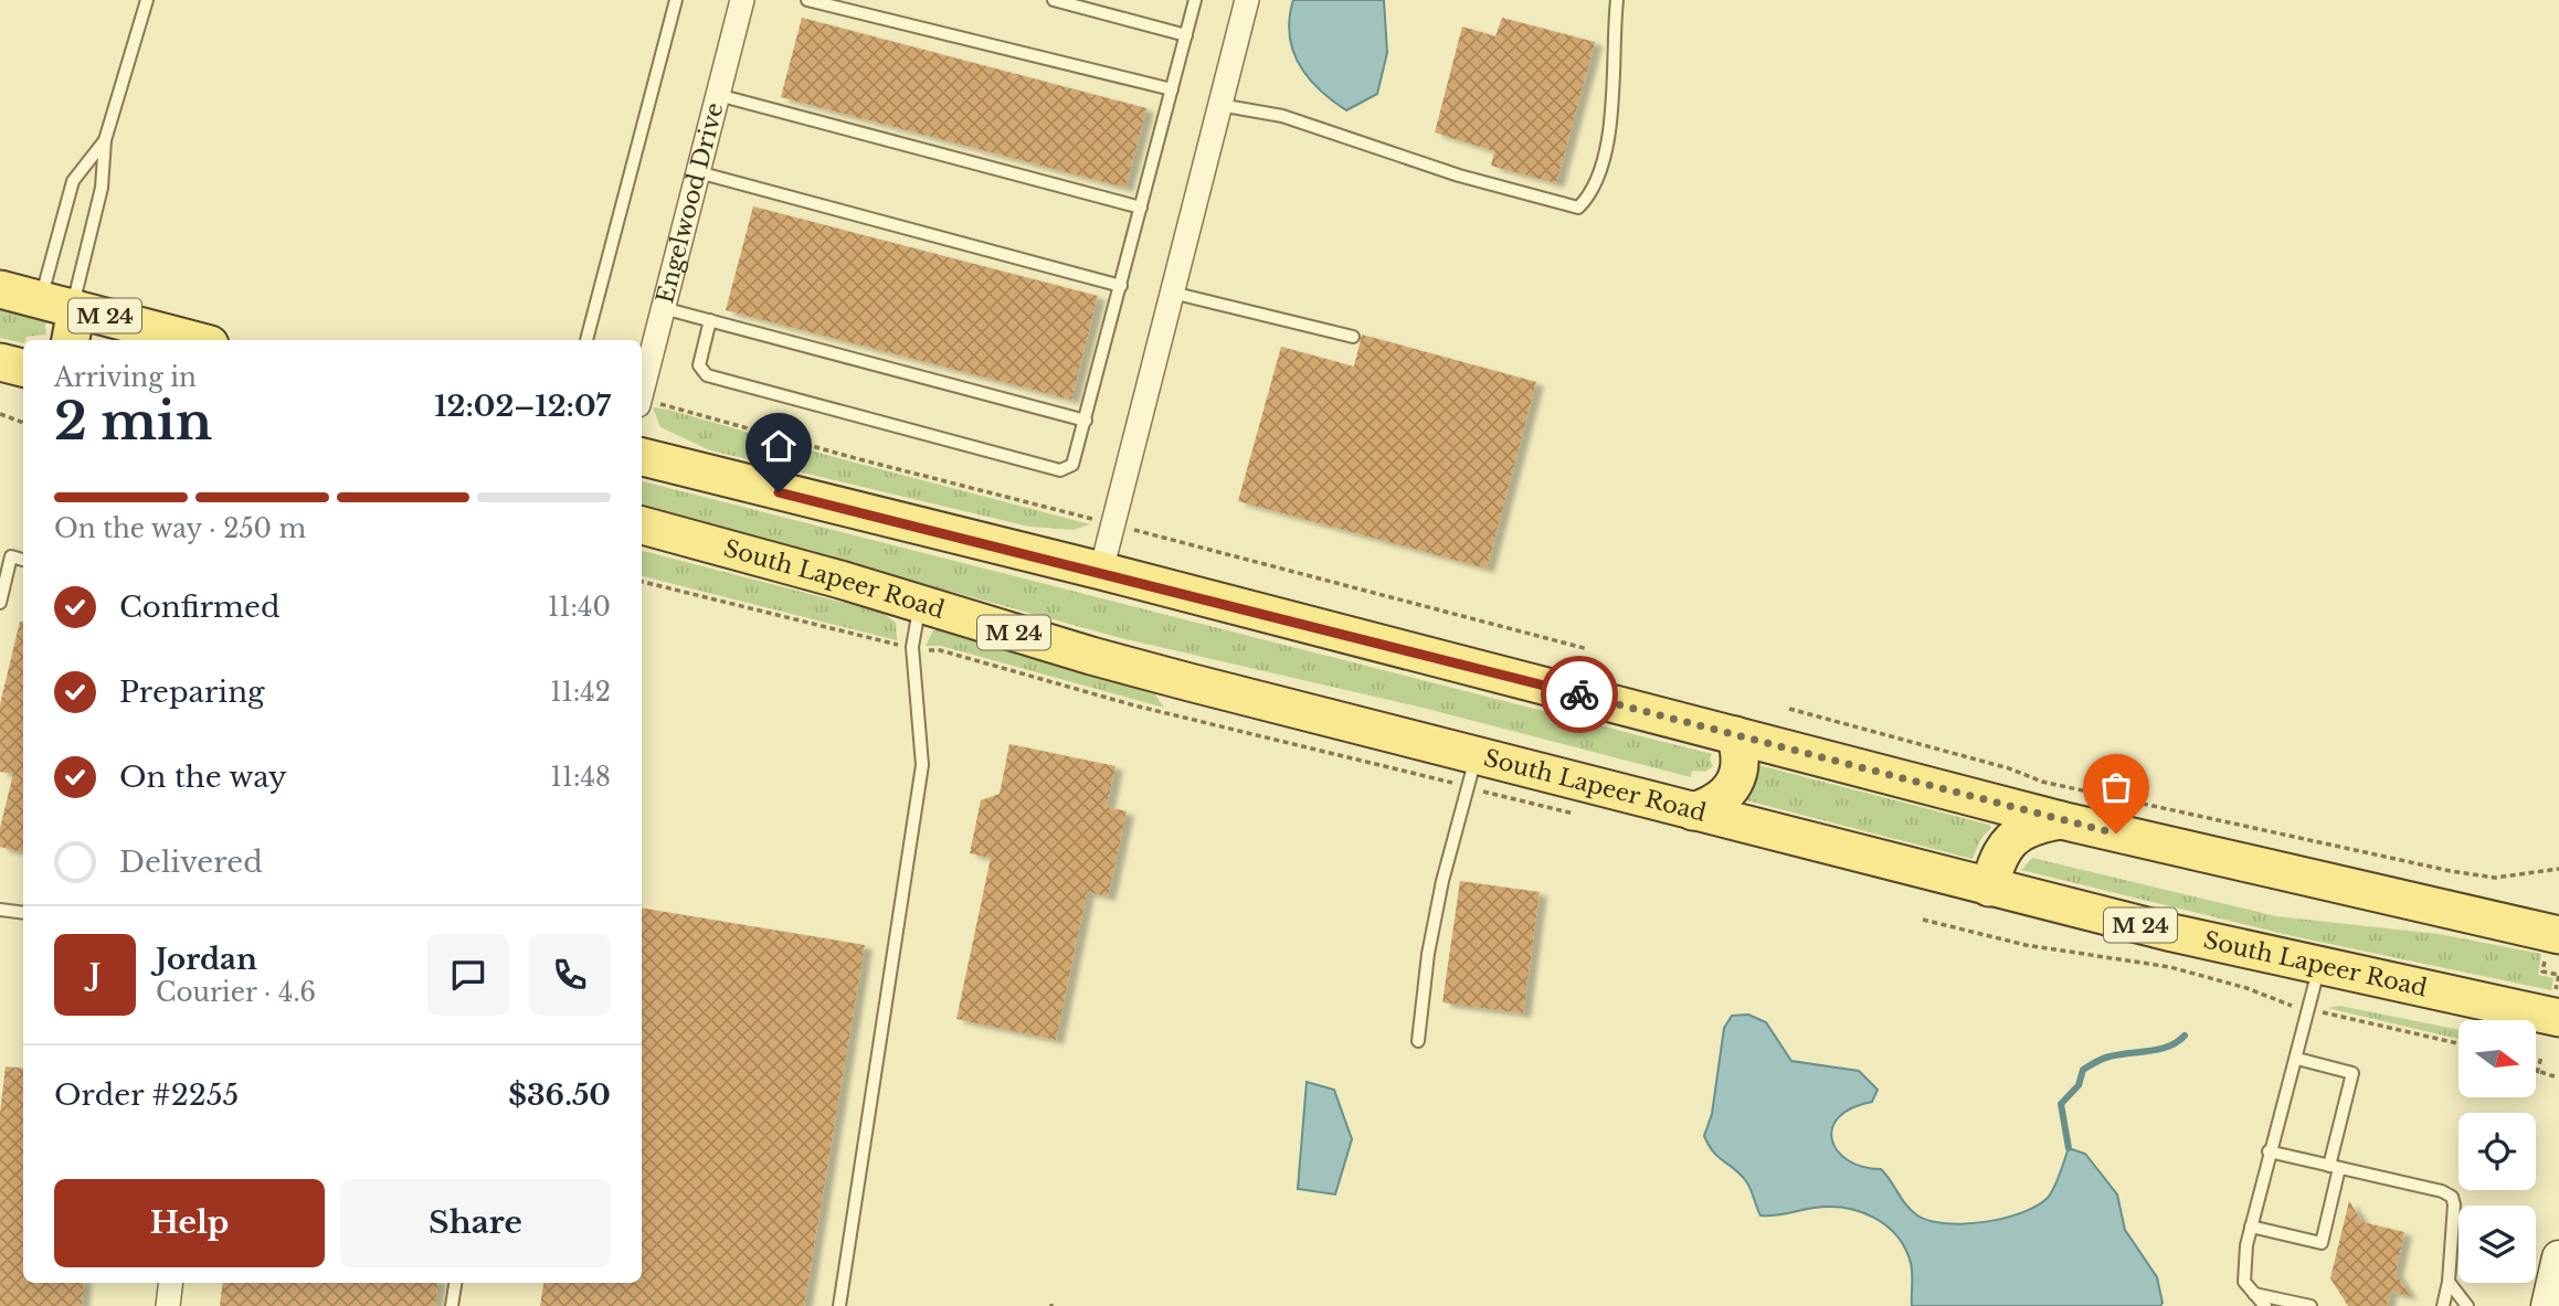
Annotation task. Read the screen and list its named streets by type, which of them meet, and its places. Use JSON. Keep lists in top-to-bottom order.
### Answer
{
  "streets": {
    "main road": ["M 24", "South Lapeer Road"],
    "street": ["Engelwood Drive"]
  },
  "north": "right",
  "page": {
    "heading": ["2 min", "Arriving in", "12:02–12:07"],
    "panel": [
      "Jordan",
      "Courier · 4.6",
      "Order #2255",
      "$36.50"
    ],
    "bar": "On the way · 250 m",
    "list": [
      ["Confirmed", "11:40"],
      ["Preparing", "11:42"],
      ["On the way", "11:48"],
      "Delivered"
    ],
    "round": "J",
    "buttons": ["Help", "Share"]
  }
}
